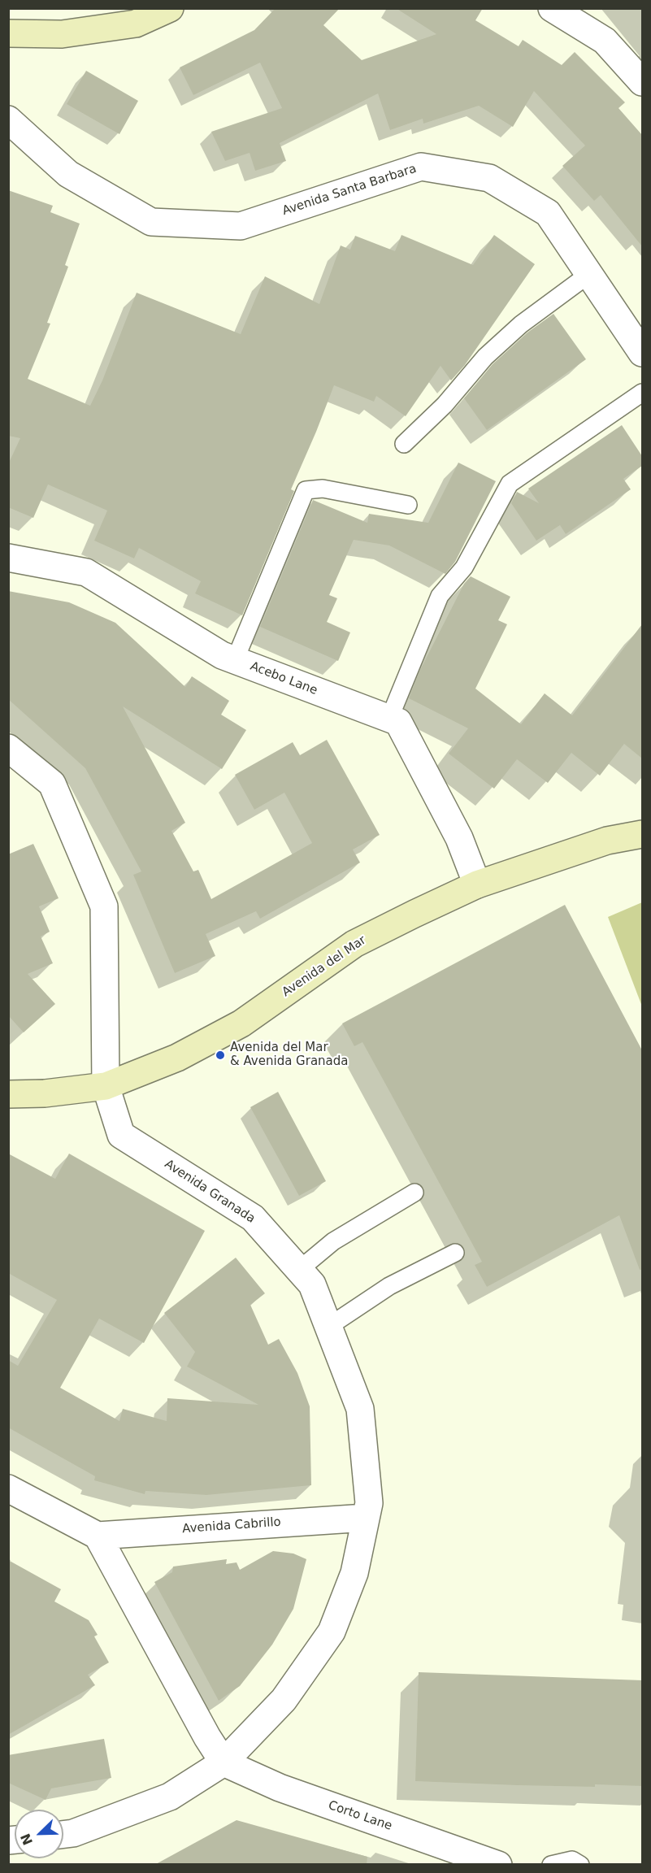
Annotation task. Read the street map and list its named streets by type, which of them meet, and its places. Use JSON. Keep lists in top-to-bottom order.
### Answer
{
  "streets": {
    "main road": ["Avenida del Mar"],
    "street": [
      "Avenida Santa Barbara",
      "Acebo Lane",
      "Avenida Granada",
      "Avenida Cabrillo",
      "Corto Lane"
    ]
  },
  "crossings": [
    ["Acebo Lane", "Avenida del Mar"],
    ["Avenida del Mar", "Avenida Granada"],
    ["Avenida Granada", "Avenida Cabrillo"],
    ["Avenida Granada", "Corto Lane"]
  ],
  "places": ["Avenida del Mar & Avenida Granada"],
  "north": "bottom left"
}
